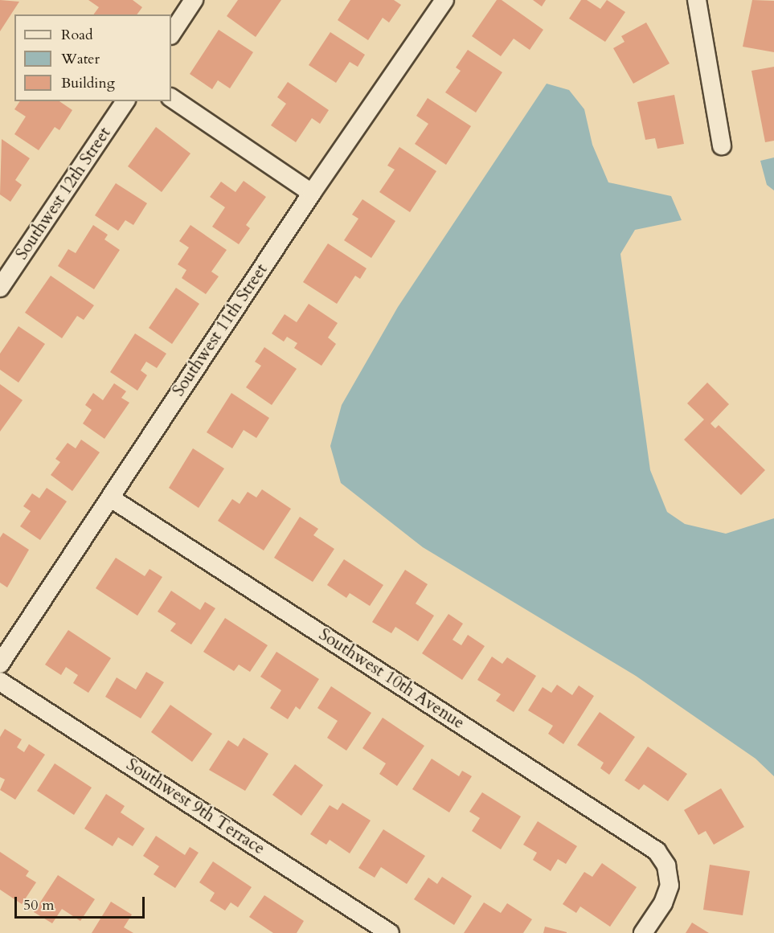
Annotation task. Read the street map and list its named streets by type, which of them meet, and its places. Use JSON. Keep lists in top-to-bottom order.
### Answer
{
  "streets": {
    "street": [
      "Southwest 12th Street",
      "Southwest 11th Street",
      "Southwest 10th Avenue",
      "Southwest 9th Terrace"
    ]
  },
  "crossings": [
    ["Southwest 11th Street", "Southwest 10th Avenue"]
  ],
  "legend": ["Road", "Water", "Building"],
  "scale_bar": "50 m"
}
